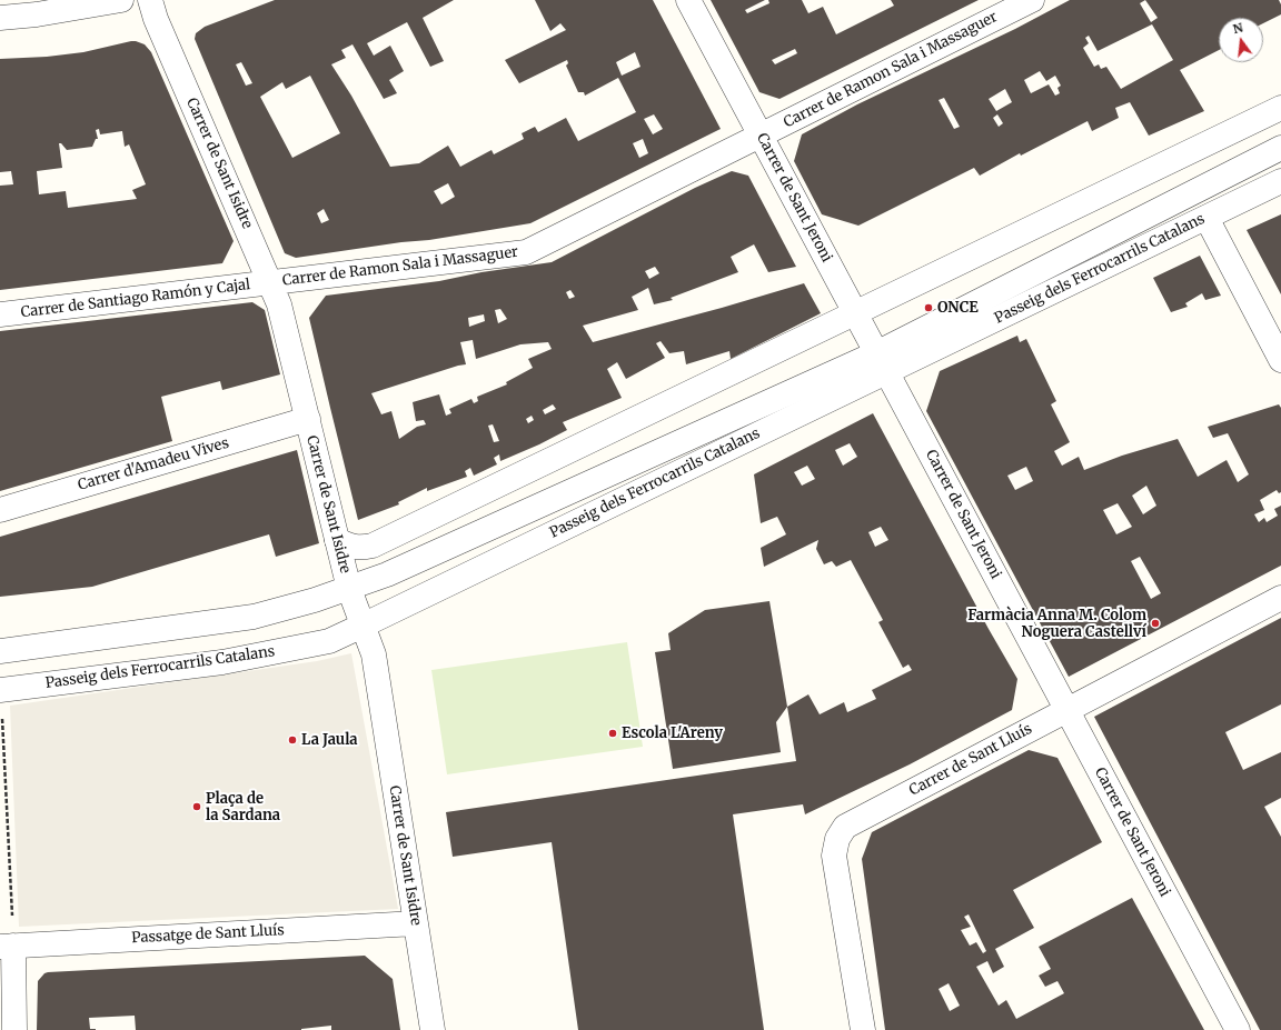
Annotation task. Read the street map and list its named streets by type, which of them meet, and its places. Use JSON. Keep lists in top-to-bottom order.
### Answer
{
  "streets": {
    "street": [
      "Carrer de Ramon Sala i Massaguer",
      "Carrer de Sant Isidre",
      "Carrer de Sant Jeroni",
      "Passeig dels Ferrocarrils Catalans",
      "Carrer de Santiago Ramón y Cajal",
      "Carrer d'Amadeu Vives",
      "Carrer de Sant Lluís",
      "Passatge de Sant Lluís"
    ]
  },
  "crossings": [
    ["Carrer de Ramon Sala i Massaguer", "Carrer de Sant Isidre"],
    ["Carrer de Ramon Sala i Massaguer", "Carrer de Sant Jeroni"],
    ["Carrer de Ramon Sala i Massaguer", "Carrer de Santiago Ramón y Cajal"],
    ["Carrer de Sant Isidre", "Passeig dels Ferrocarrils Catalans"],
    ["Carrer de Sant Isidre", "Carrer de Santiago Ramón y Cajal"],
    ["Carrer de Sant Isidre", "Carrer d'Amadeu Vives"],
    ["Carrer de Sant Isidre", "Passatge de Sant Lluís"],
    ["Carrer de Sant Jeroni", "Passeig dels Ferrocarrils Catalans"],
    ["Carrer de Sant Jeroni", "Carrer de Sant Lluís"]
  ],
  "places": [
    "ONCE",
    "Farmàcia Anna M. Colom Noguera Castellví",
    "Escola L'Areny",
    "La Jaula",
    "Plaça de la Sardana"
  ],
  "north": "top"
}
